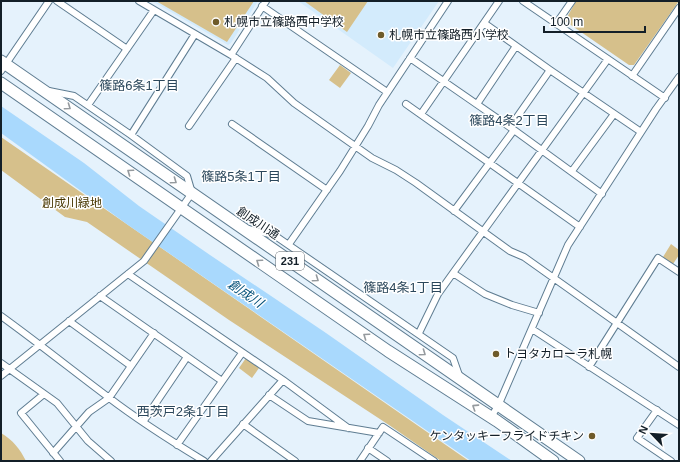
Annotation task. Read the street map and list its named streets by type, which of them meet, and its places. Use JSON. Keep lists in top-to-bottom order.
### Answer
{
  "streets": {
    "highway": ["創成川通", "231"]
  },
  "districts": [
    "篠路6条1丁目",
    "篠路4条2丁目",
    "篠路5条1丁目",
    "篠路4条1丁目",
    "西茨戸2条1丁目"
  ],
  "water": ["創成川"],
  "parks": ["創成川緑地"],
  "places": [
    "札幌市立篠路西中学校",
    "札幌市立篠路西小学校",
    "トヨタカローラ札幌",
    "ケンタッキーフライドチキン"
  ],
  "scale_bar": "100 m",
  "north": "top left"
}
